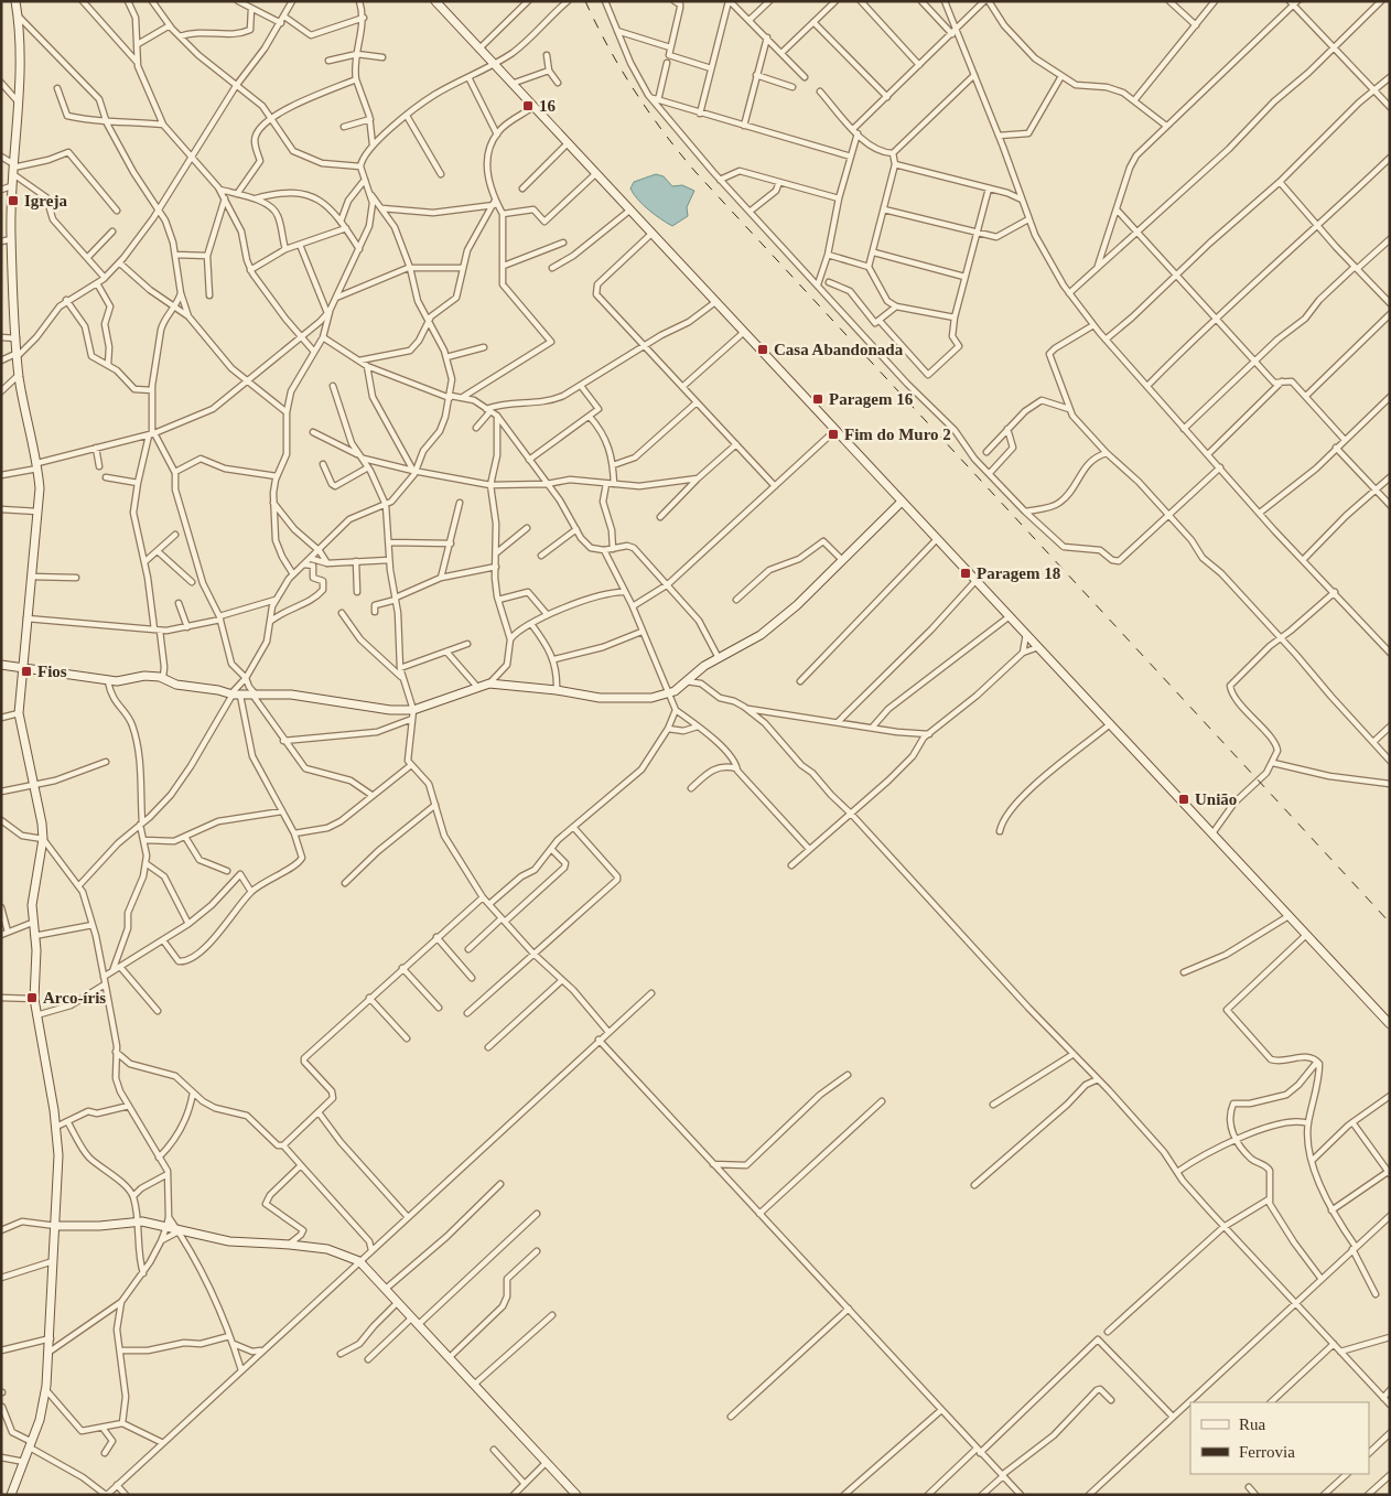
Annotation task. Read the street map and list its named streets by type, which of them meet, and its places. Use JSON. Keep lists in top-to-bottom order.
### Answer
{
  "places": {
    "transit": [
      "16",
      "Igreja",
      "Casa Abandonada",
      "Paragem 16",
      "Fim do Muro 2",
      "Paragem 18",
      "Fios",
      "União",
      "Arco-íris"
    ]
  },
  "legend": ["Rua", "Ferrovia"]
}
